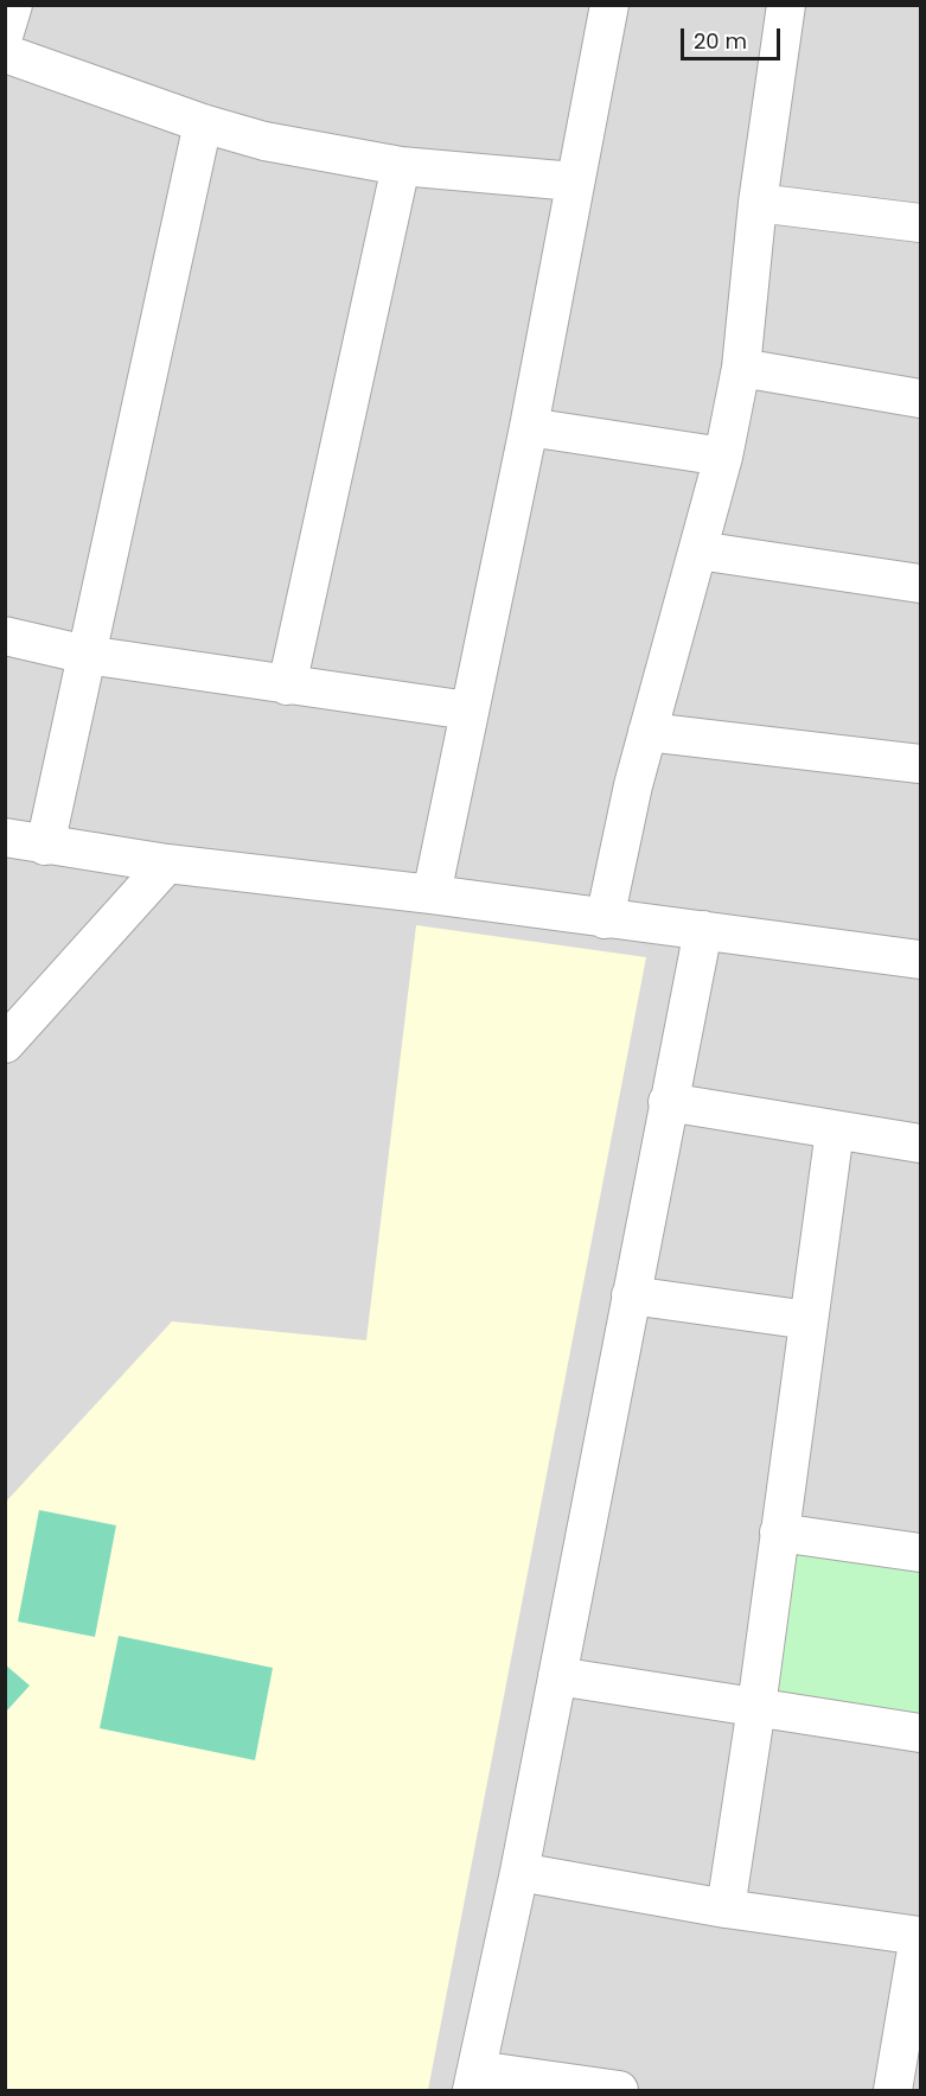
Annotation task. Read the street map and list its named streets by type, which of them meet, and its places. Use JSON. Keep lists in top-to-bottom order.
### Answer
{
  "scale_bar": "20 m"
}
